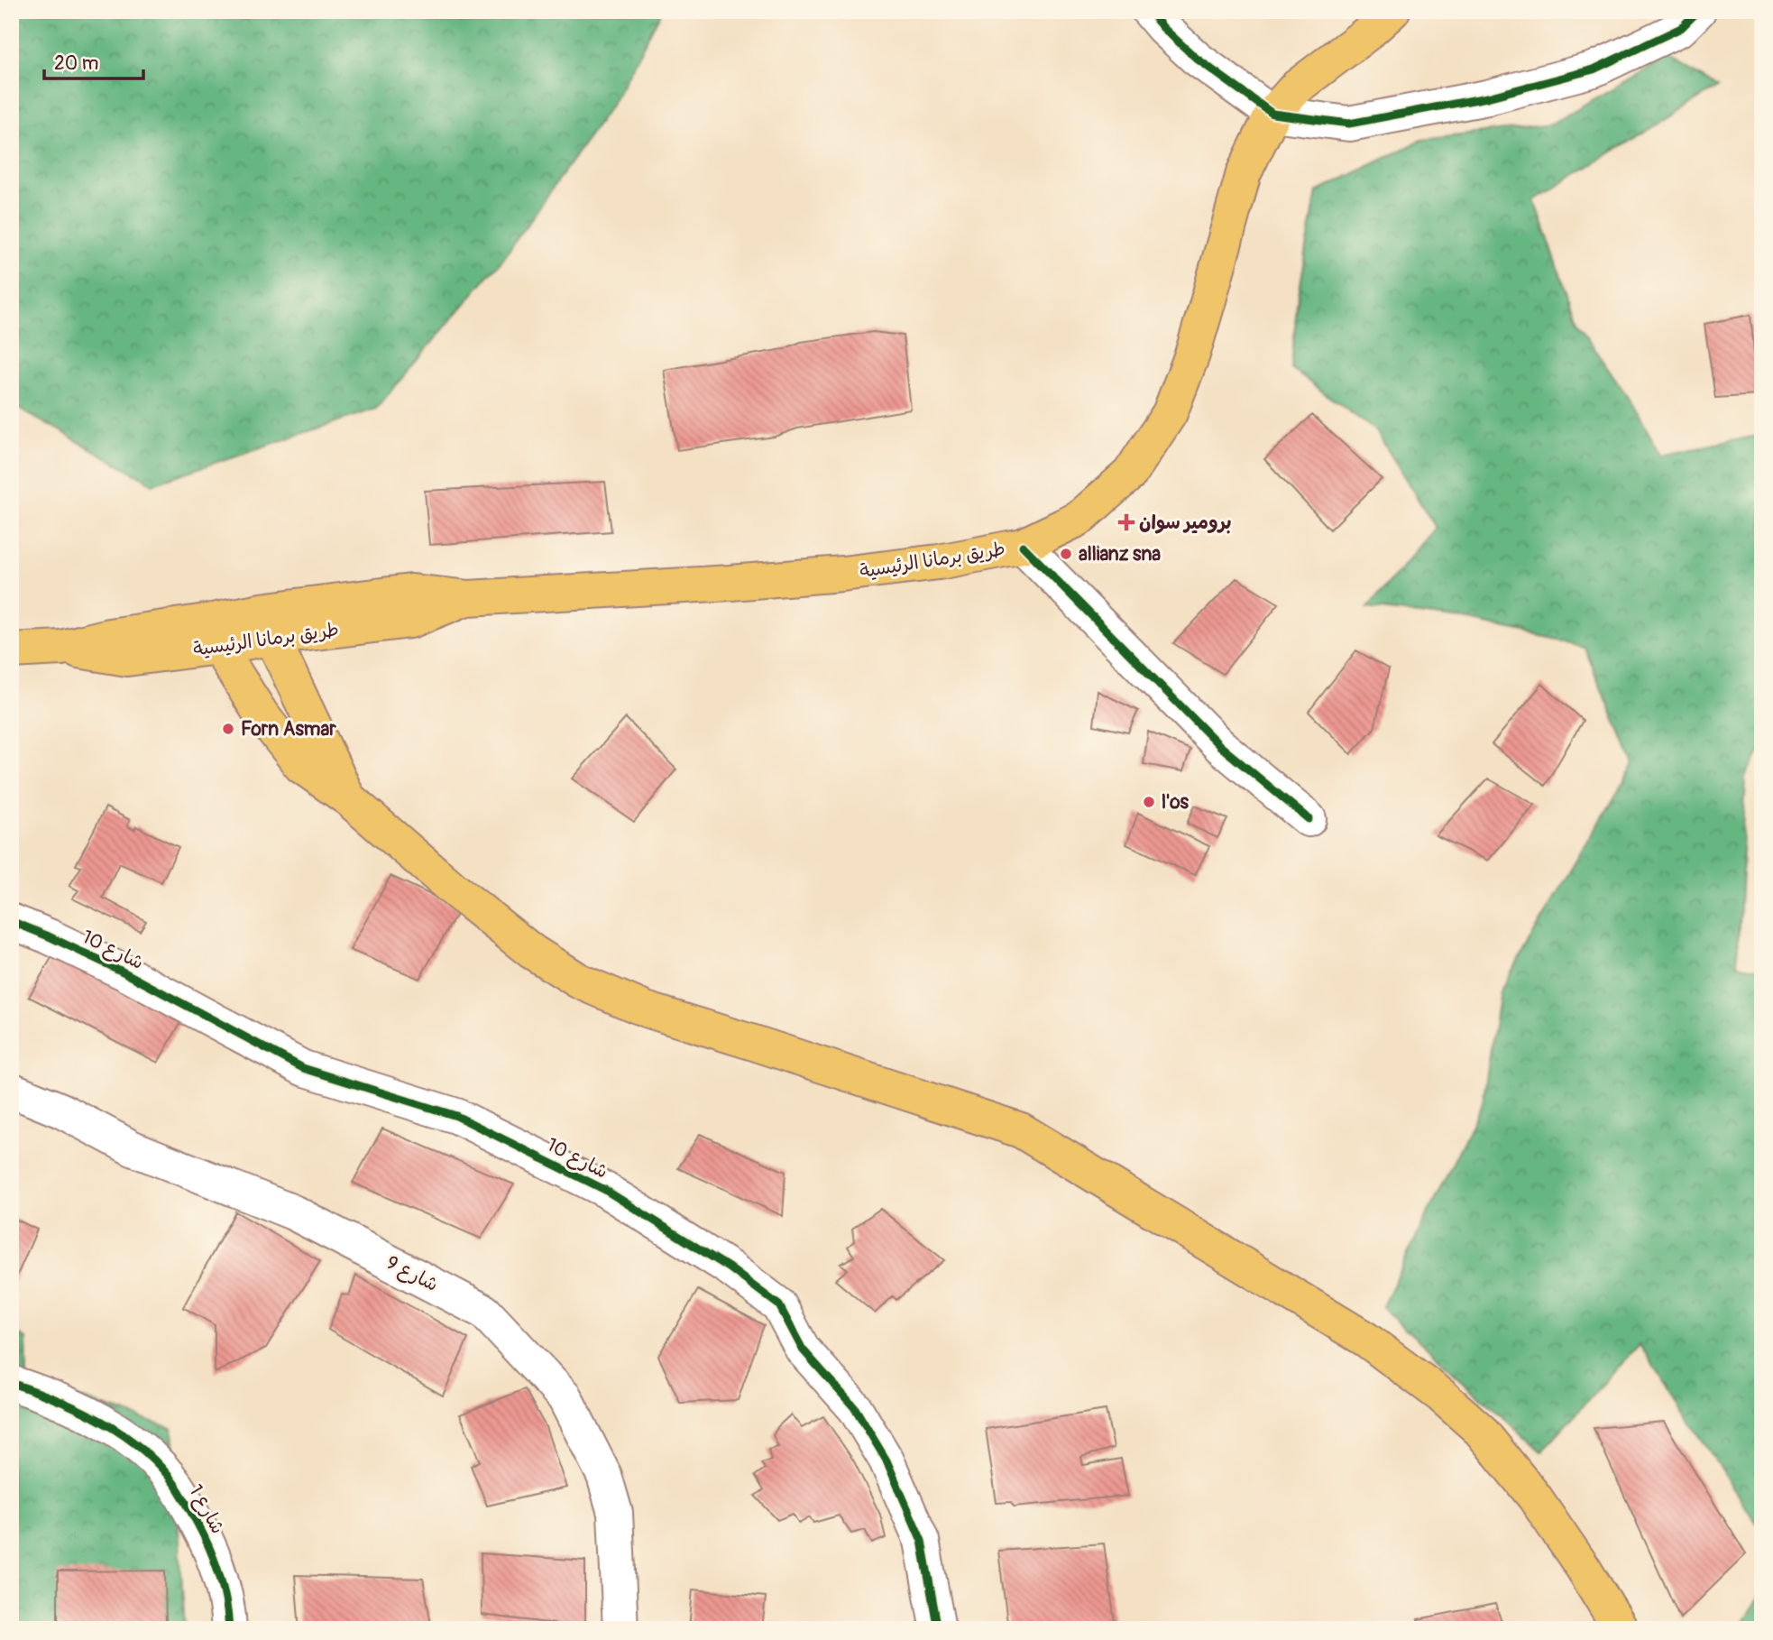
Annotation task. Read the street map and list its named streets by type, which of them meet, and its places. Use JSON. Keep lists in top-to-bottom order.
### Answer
{
  "streets": {
    "main road": ["طريق برمانا الرئيسية"],
    "street": ["شارع 10", "شارع 9", "شارع 1"]
  },
  "places": {
    "health": ["برومير سوان"],
    "other": ["allianz sna", "Forn Asmar", "l'os"]
  },
  "scale_bar": "20 m"
}
